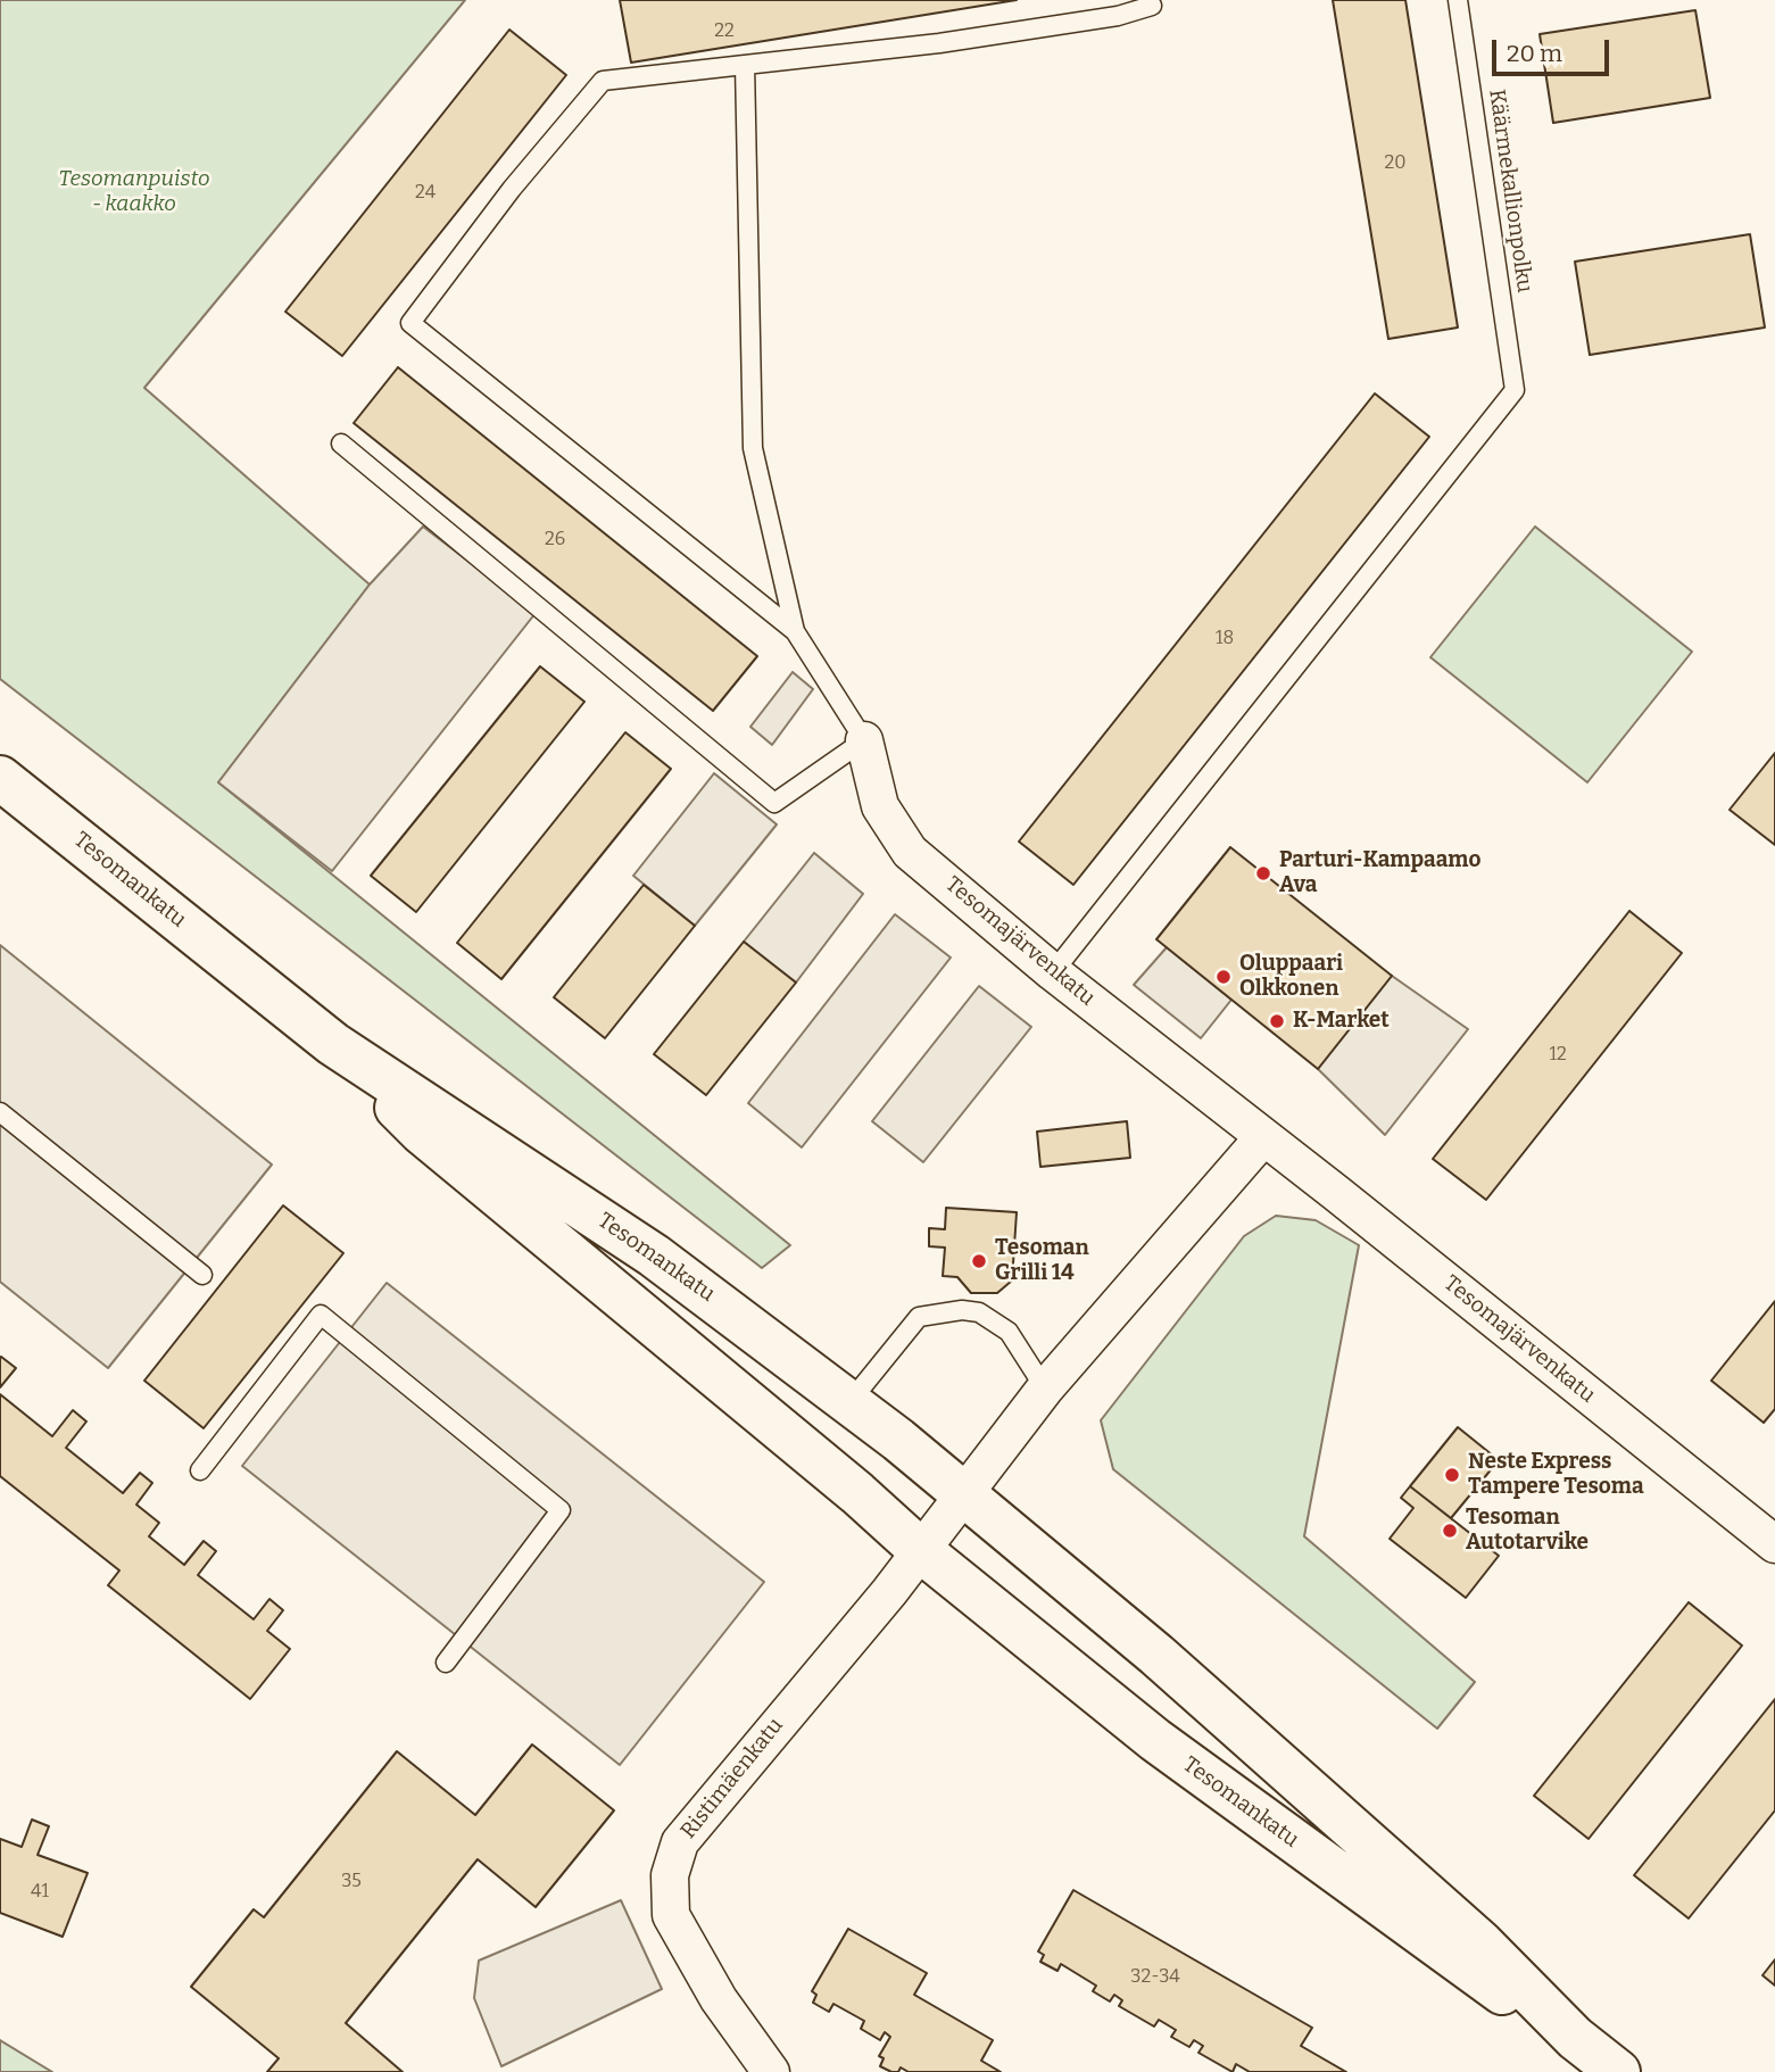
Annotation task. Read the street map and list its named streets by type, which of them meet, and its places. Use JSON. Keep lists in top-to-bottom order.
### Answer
{
  "streets": {
    "main road": ["Tesomankatu"],
    "street": ["Tesomajärvenkatu", "Ristimäenkatu"],
    "lane": ["Käärmekallionpolku"]
  },
  "crossings": [
    ["Käärmekallionpolku", "Tesomajärvenkatu"],
    ["Tesomankatu", "Ristimäenkatu"]
  ],
  "parks": ["Tesomanpuisto - kaakko"],
  "places": [
    "Parturi-Kampaamo Ava",
    "Oluppaari Olkkonen",
    "K-Market",
    "Tesoman Grilli 14",
    "Neste Express Tampere Tesoma",
    "Tesoman Autotarvike"
  ],
  "house_numbers": [
    "22",
    "20",
    "24",
    "26",
    "18",
    "12",
    "35",
    "41",
    "32-34"
  ],
  "scale_bar": "20 m"
}
